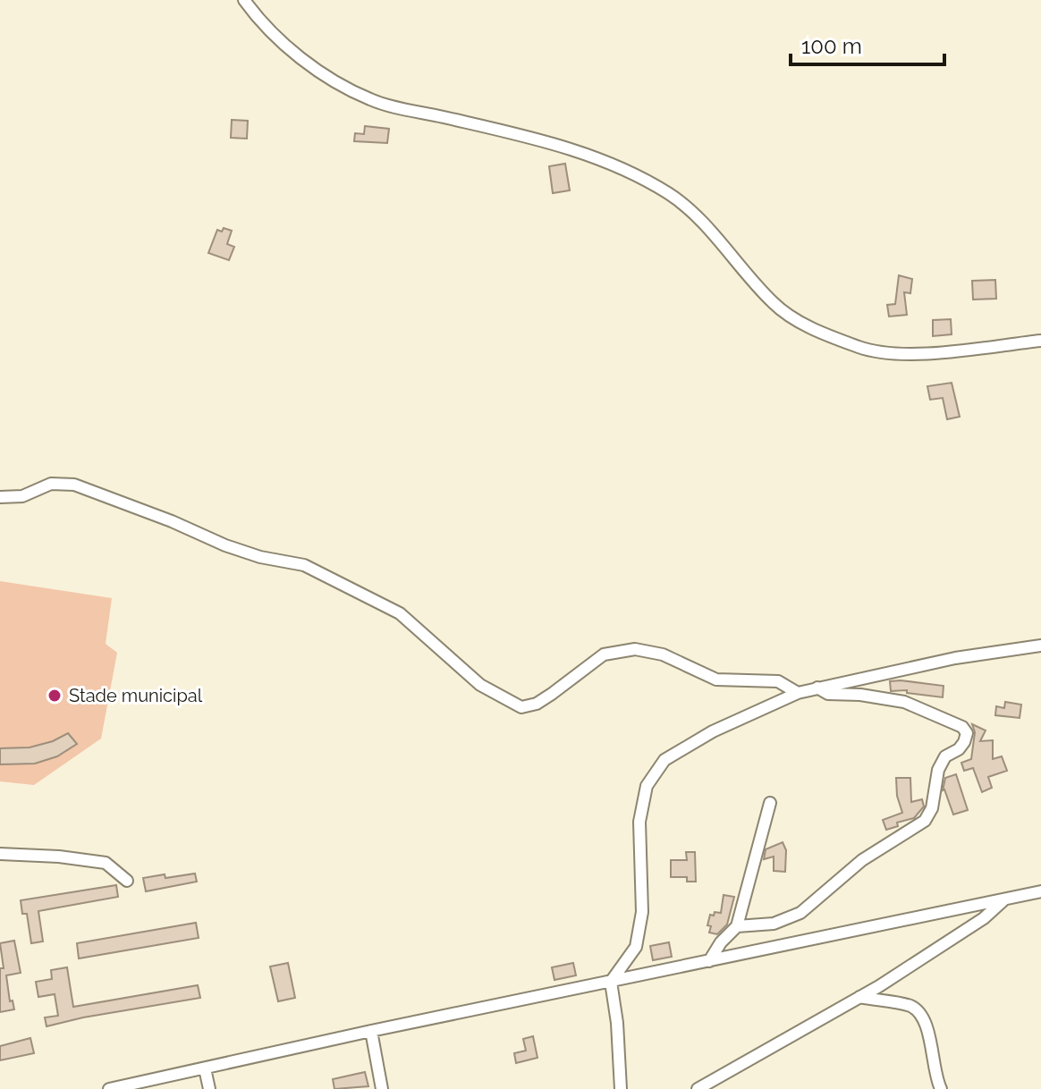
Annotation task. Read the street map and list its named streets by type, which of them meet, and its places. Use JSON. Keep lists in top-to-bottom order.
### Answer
{
  "places": ["Stade municipal"],
  "scale_bar": "100 m"
}
